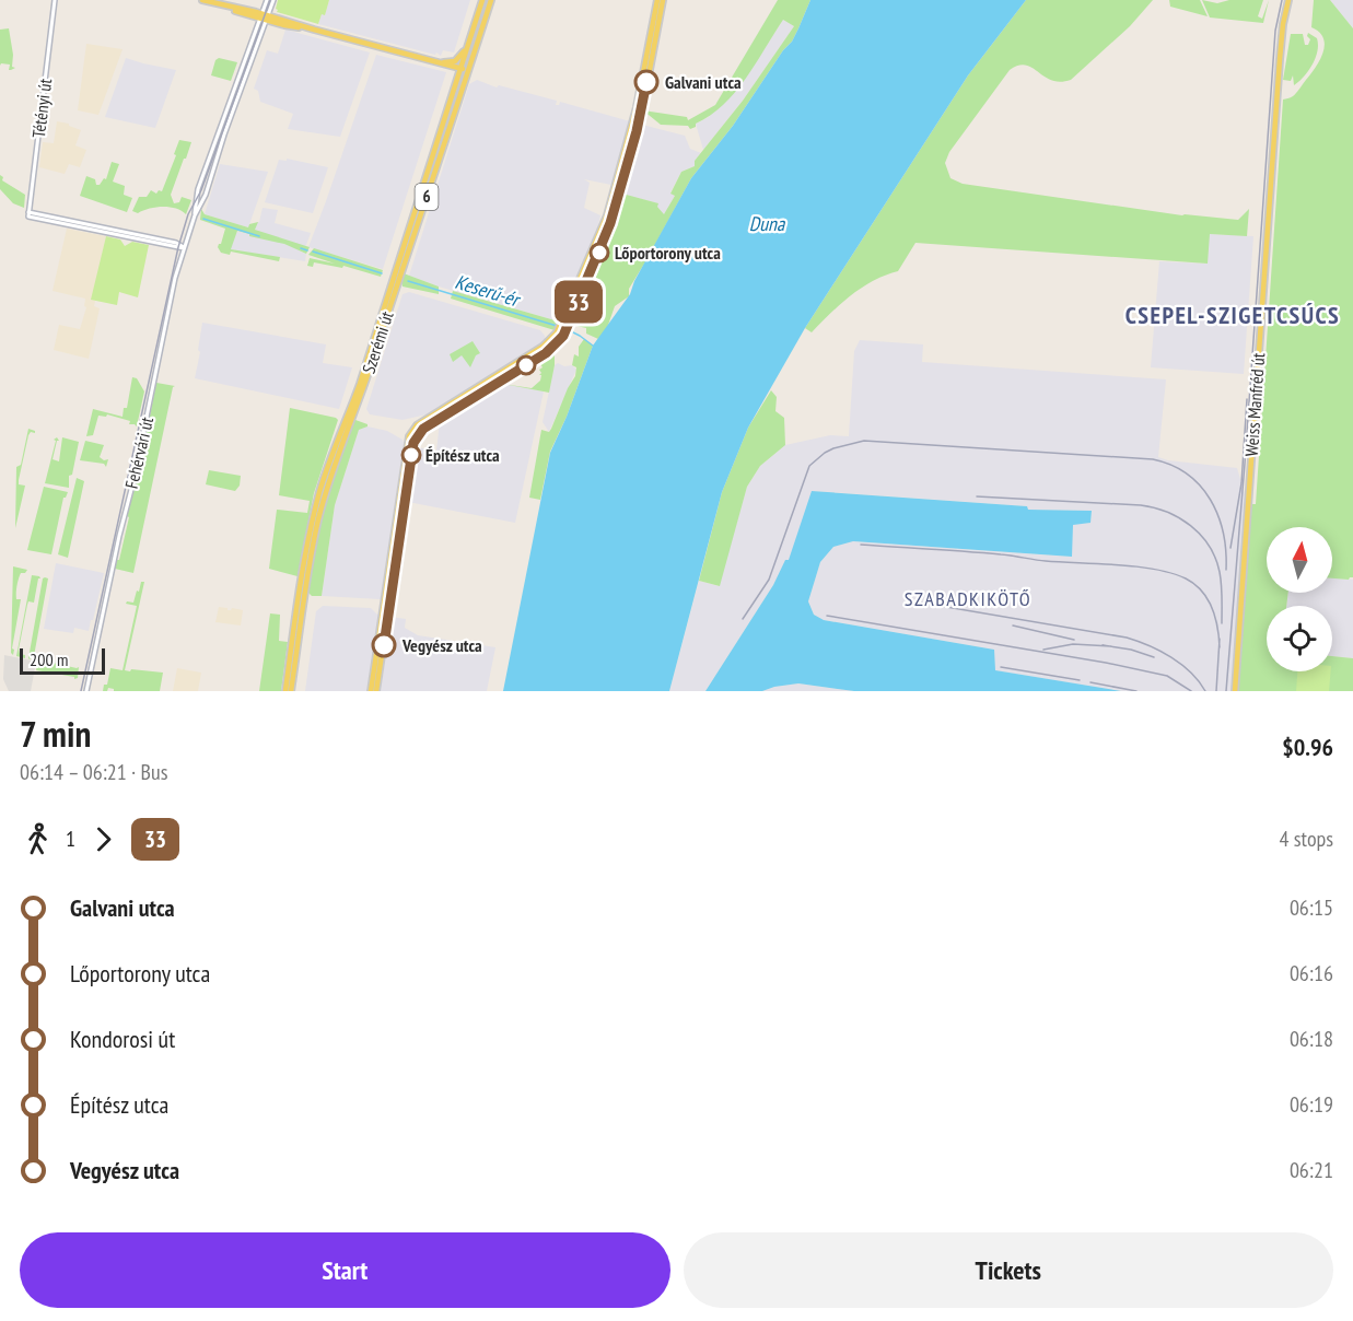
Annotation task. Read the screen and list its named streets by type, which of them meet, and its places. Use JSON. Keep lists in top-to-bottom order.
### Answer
{
  "streets": {
    "main road": ["6", "Szerémi út", "Weiss Manfréd út"],
    "street": ["Tétényi út", "Fehérvári út"]
  },
  "crossings": [
    ["Tétényi út", "Fehérvári út"]
  ],
  "districts": ["CSEPEL-SZIGETCSÚCS", "SZABADKIKÖTŐ"],
  "water": ["Duna", "Keserű-ér"],
  "places": [
    "Galvani utca",
    "Lőportorony utca",
    "Építész utca",
    "Vegyész utca"
  ],
  "lines": ["bus line 33"],
  "scale_bar": "200 m",
  "north": "top",
  "page": {
    "on_map": "33",
    "scale": "200 m",
    "heading": ["7 min", "06:14 – 06:21 · Bus", "$0.96"],
    "legs": ["1", "33", "4 stops"],
    "list": [
      {
        "name": "Galvani utca",
        "value": "06:15"
      },
      {
        "name": "Lőportorony utca",
        "value": "06:16"
      },
      {
        "name": "Kondorosi út",
        "value": "06:18"
      },
      {
        "name": "Építész utca",
        "value": "06:19"
      },
      {
        "name": "Vegyész utca",
        "value": "06:21"
      }
    ],
    "buttons": ["Start", "Tickets"]
  }
}
